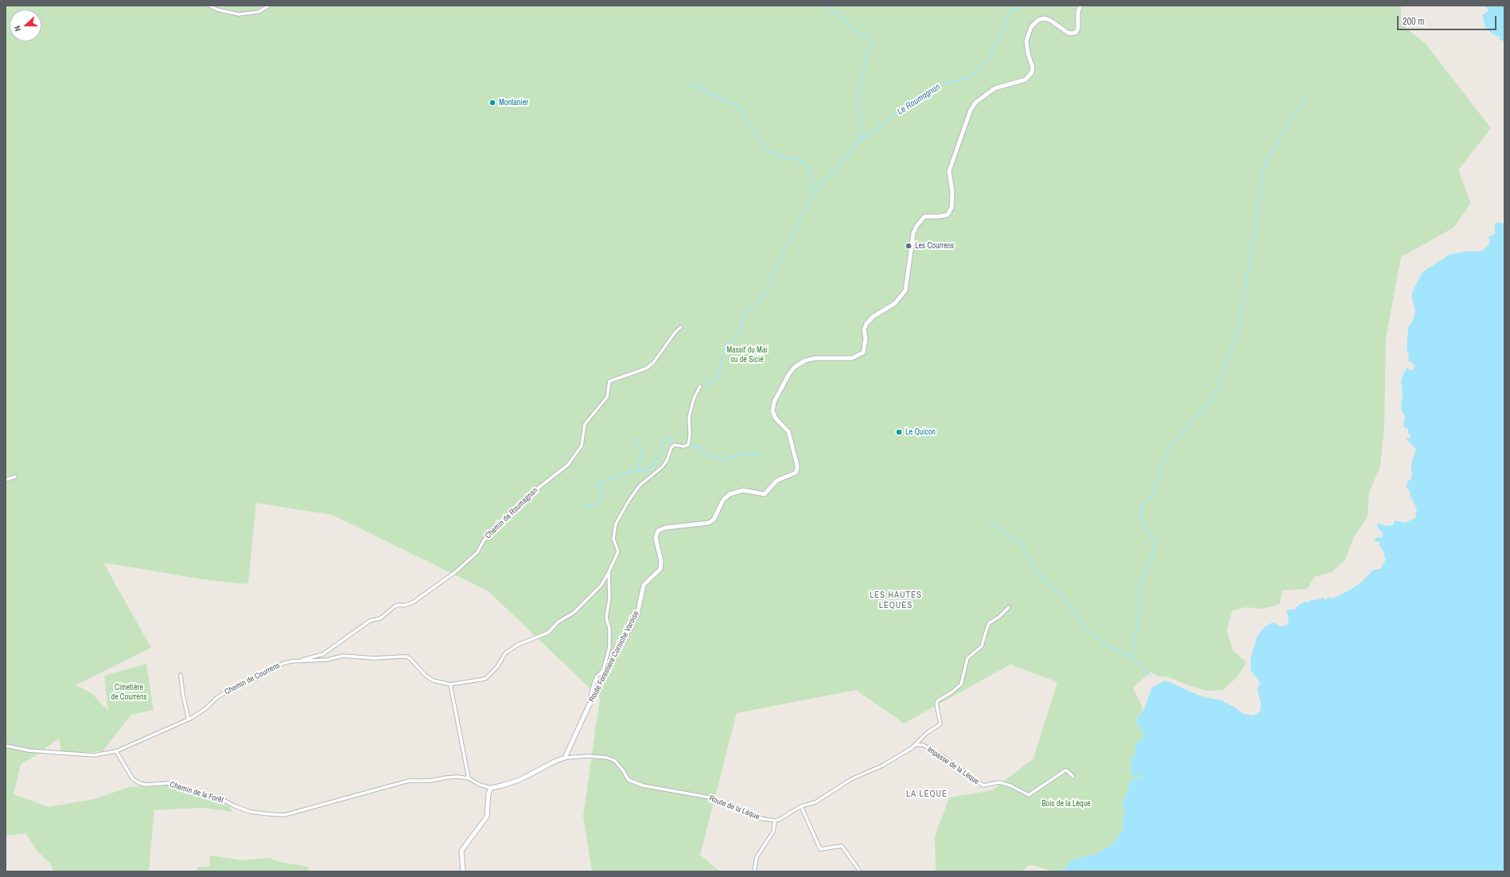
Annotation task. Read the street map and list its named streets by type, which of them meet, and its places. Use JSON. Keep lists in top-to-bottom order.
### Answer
{
  "streets": {
    "street": [
      "Chemin de Roumagnan",
      "Route Forestière Corniche Varoise",
      "Chemin de Courrens",
      "Impasse de la Lèque",
      "Chemin de la Forêt",
      "Route de la Lèque"
    ]
  },
  "crossings": [
    ["Chemin de Roumagnan", "Chemin de Courrens"],
    ["Route Forestière Corniche Varoise", "Route de la Lèque"],
    ["Chemin de Courrens", "Chemin de la Forêt"]
  ],
  "districts": ["LES HAUTES LÈQUES", "LA LÈQUE"],
  "water": ["Le Roumagnan"],
  "parks": ["Massif du Mai ou de Sicié", "Cimetière de Courrens", "Bois de la Lèque"],
  "places": ["Montanier", "Les Courrens", "Le Quicon"],
  "scale_bar": "200 m",
  "north": "left"
}
